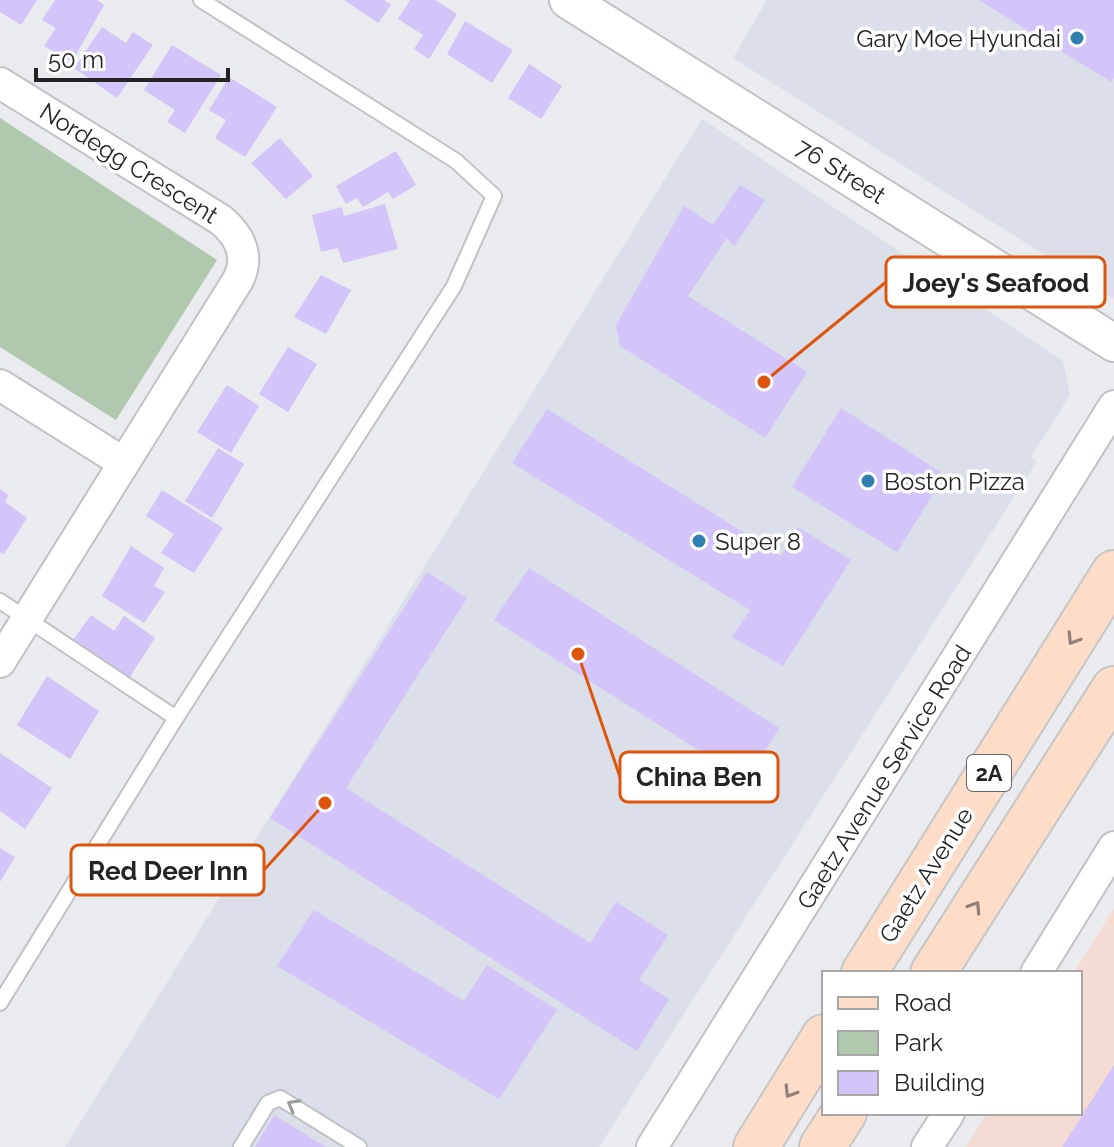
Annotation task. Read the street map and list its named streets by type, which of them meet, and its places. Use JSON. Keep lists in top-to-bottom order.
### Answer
{
  "streets": {
    "main road": ["2A", "Gaetz Avenue"],
    "street": ["Nordegg Crescent", "76 Street", "Gaetz Avenue Service Road"]
  },
  "places": [
    "Gary Moe Hyundai",
    "Joey's Seafood",
    "Boston Pizza",
    "Super 8",
    "China Ben",
    "Red Deer Inn"
  ],
  "legend": ["Road", "Park", "Building"],
  "scale_bar": "50 m"
}
